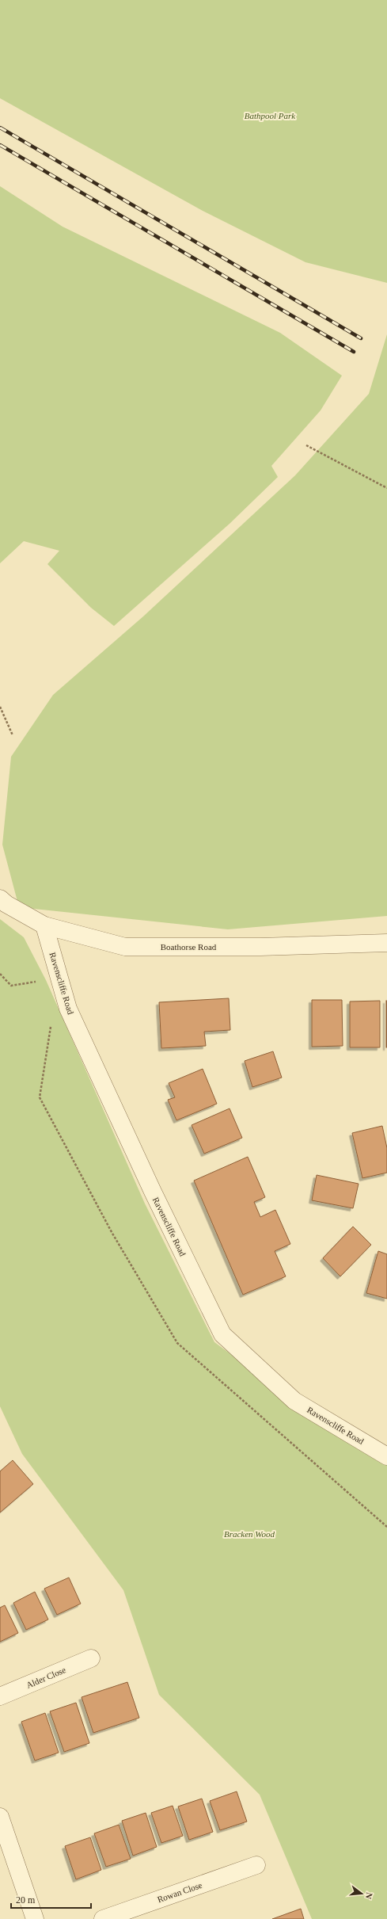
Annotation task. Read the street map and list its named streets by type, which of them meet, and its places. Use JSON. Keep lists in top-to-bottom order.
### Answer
{
  "streets": {
    "street": [
      "Boathorse Road",
      "Ravenscliffe Road",
      "Alder Close",
      "Rowan Close"
    ]
  },
  "crossings": [
    ["Boathorse Road", "Ravenscliffe Road"]
  ],
  "parks": ["Bathpool Park", "Bracken Wood"],
  "scale_bar": "20 m",
  "north": "right"
}
